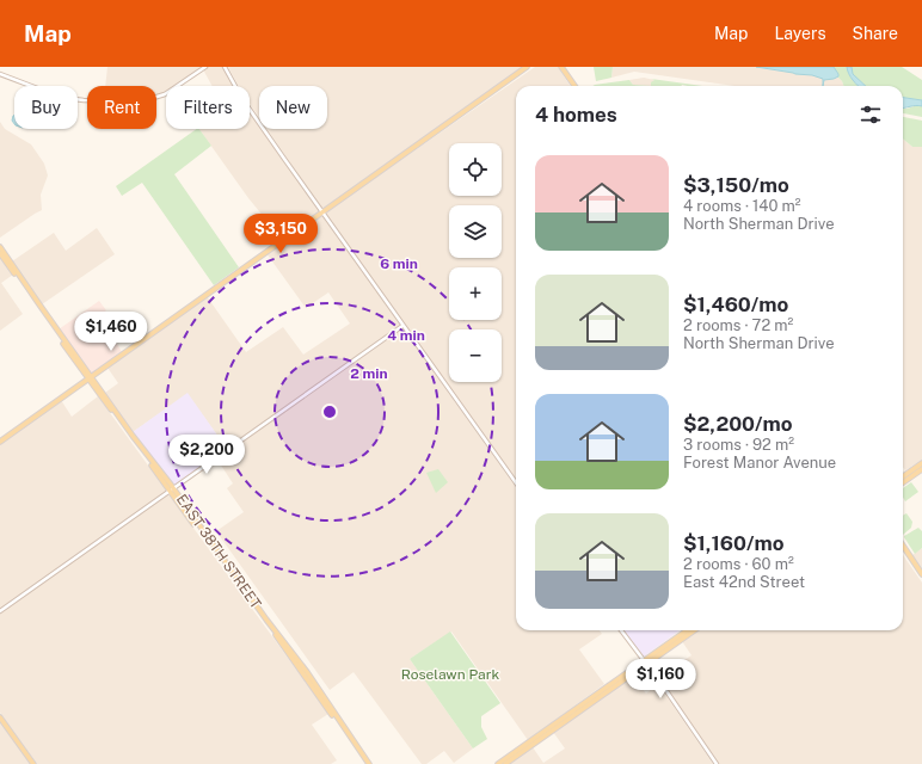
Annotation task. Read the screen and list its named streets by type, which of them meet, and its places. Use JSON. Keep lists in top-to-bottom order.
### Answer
{
  "streets": {
    "main road": ["EAST 38TH STREET"]
  },
  "parks": ["Roselawn Park"],
  "page": {
    "header": "Map",
    "nav": ["Map", "Layers", "Share"],
    "chip": [
      "Buy",
      "Rent",
      "Filters",
      "New"
    ],
    "heading": "4 homes",
    "map_buttons": ["+", "−"],
    "list": [
      {
        "name": "$3,150/mo",
        "note": "4 rooms · 140 m² · North Sherman Drive"
      },
      {
        "name": "$1,460/mo",
        "note": "2 rooms · 72 m² · North Sherman Drive"
      },
      {
        "name": "$2,200/mo",
        "note": "3 rooms · 92 m² · Forest Manor Avenue"
      },
      {
        "name": "$1,160/mo",
        "note": "2 rooms · 60 m² · East 42nd Street"
      }
    ],
    "price": [
      "$3,150",
      "$1,460",
      "$2,200",
      "$1,160"
    ]
  },
  "rings": ["6 min", "4 min", "2 min"]
}
